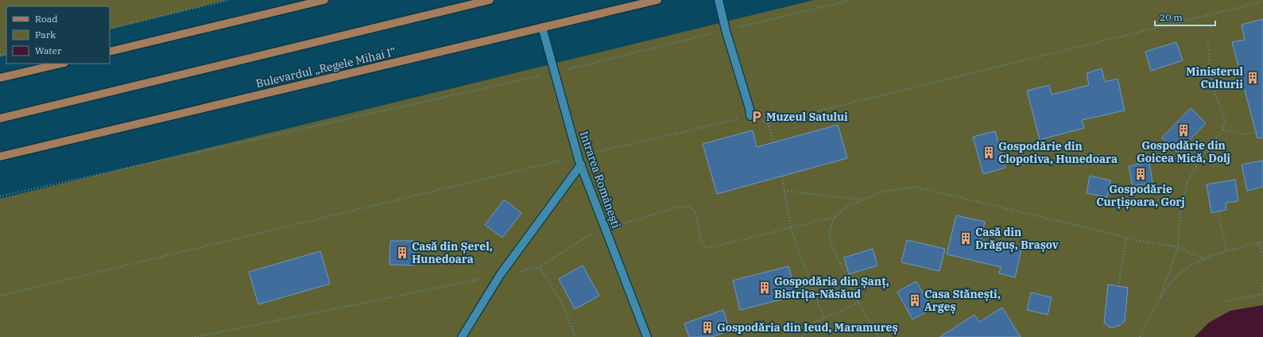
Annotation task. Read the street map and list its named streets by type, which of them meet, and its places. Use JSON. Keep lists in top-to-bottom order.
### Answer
{
  "streets": {
    "main road": ["Bulevardul „Regele Mihai I”"],
    "street": ["Intrarea Românești"]
  },
  "crossings": [
    ["Bulevardul „Regele Mihai I”", "Intrarea Românești"]
  ],
  "places": {
    "building": [
      "Ministerul Culturii",
      "Gospodărie din Goicea Mică, Dolj",
      "Gospodărie din Clopotiva, Hunedoara",
      "Gospodărie Curțișoara, Gorj",
      "Casă din Drăguș, Brașov",
      "Casă din Șerel, Hunedoara",
      "Gospodăria din Șanț, Bistrița-Năsăud",
      "Casa Stănești, Argeș",
      "Gospodăria din Ieud, Maramureș"
    ],
    "parking": ["Muzeul Satului"]
  },
  "legend": ["Road", "Park", "Water"],
  "scale_bar": "20 m"
}
